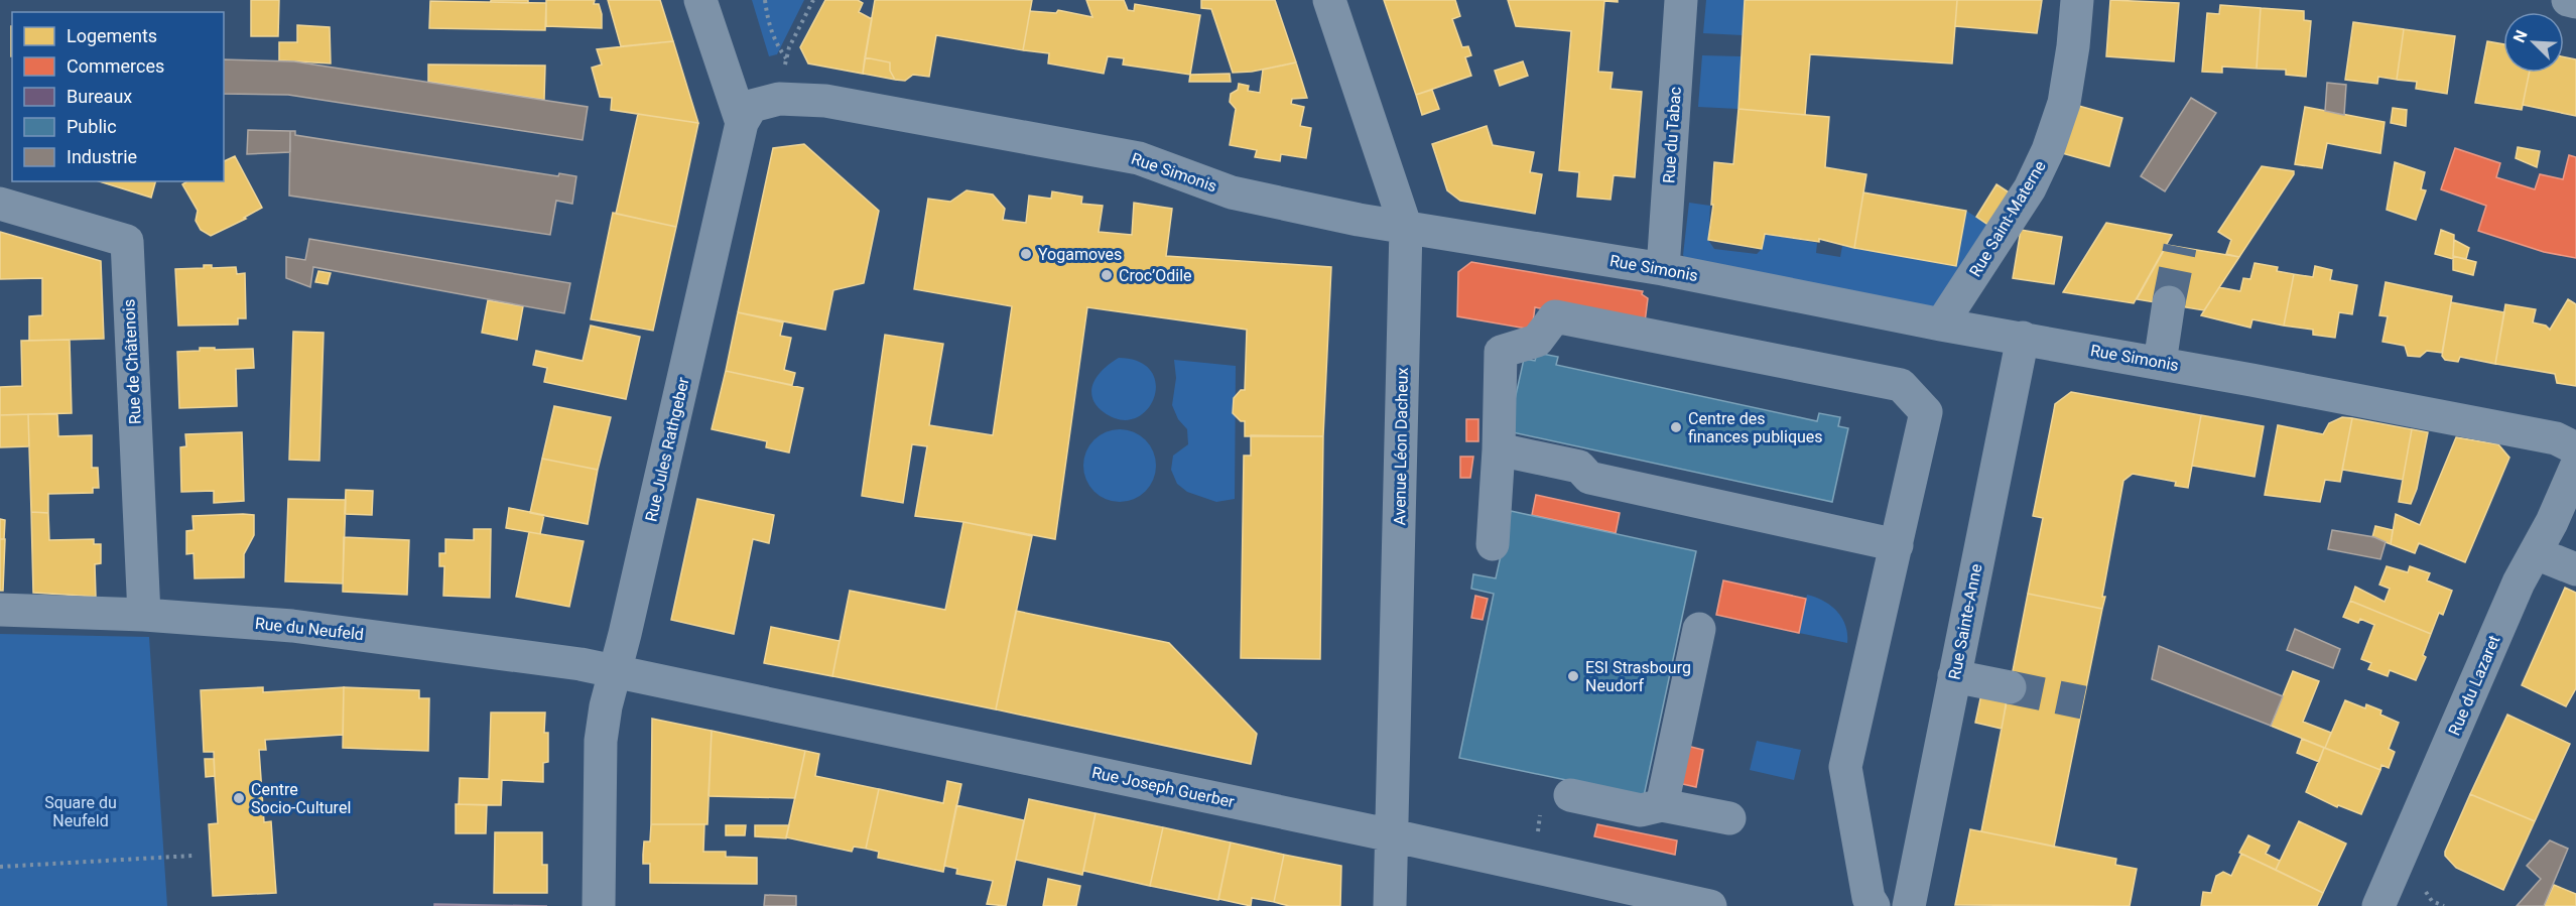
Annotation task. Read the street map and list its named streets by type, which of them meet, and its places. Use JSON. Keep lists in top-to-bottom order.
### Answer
{
  "streets": {
    "street": [
      "Rue du Tabac",
      "Rue Simonis",
      "Rue Saint-Materne",
      "Rue de Châtenois",
      "Avenue Léon Dacheux",
      "Rue Jules Rathgeber",
      "Rue Sainte-Anne",
      "Rue du Neufeld",
      "Rue du Lazaret",
      "Rue Joseph Guerber"
    ]
  },
  "crossings": [
    ["Rue du Tabac", "Rue Simonis"],
    ["Rue Simonis", "Rue Saint-Materne"],
    ["Rue Simonis", "Avenue Léon Dacheux"],
    ["Rue Simonis", "Rue Jules Rathgeber"],
    ["Rue Simonis", "Rue Sainte-Anne"],
    ["Rue de Châtenois", "Rue du Neufeld"],
    ["Avenue Léon Dacheux", "Rue Joseph Guerber"],
    ["Rue Jules Rathgeber", "Rue du Neufeld"],
    ["Rue Jules Rathgeber", "Rue Joseph Guerber"],
    ["Rue du Neufeld", "Rue Joseph Guerber"]
  ],
  "parks": ["Square du Neufeld"],
  "places": [
    "Yogamoves",
    "Croc’Odile",
    "Centre des finances publiques",
    "ESI Strasbourg Neudorf",
    "Centre Socio-Culturel"
  ],
  "legend": [
    "Logements",
    "Commerces",
    "Bureaux",
    "Public",
    "Industrie"
  ],
  "north": "top left"
}
